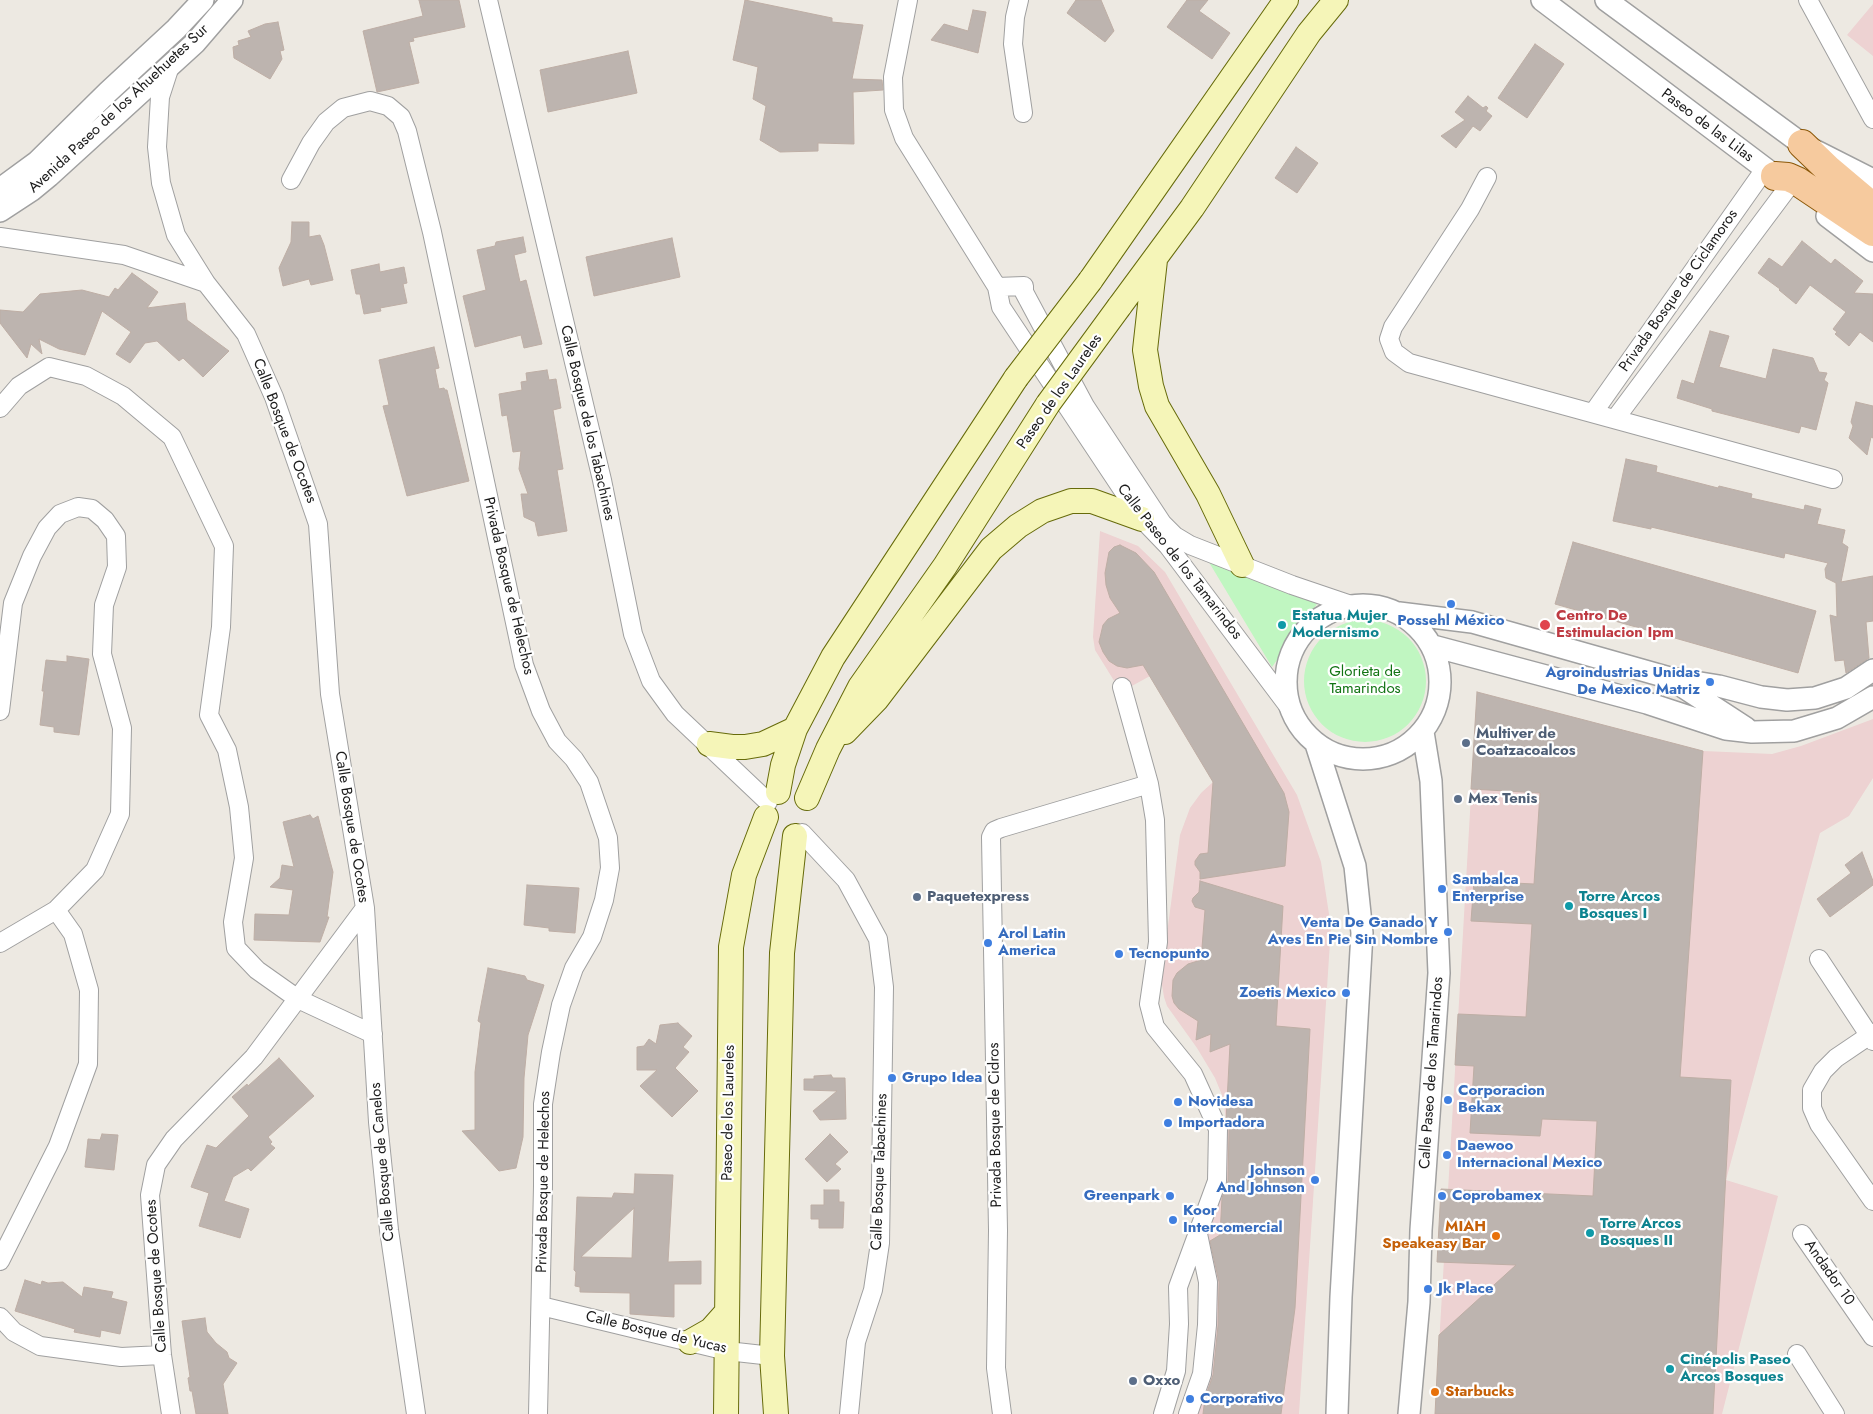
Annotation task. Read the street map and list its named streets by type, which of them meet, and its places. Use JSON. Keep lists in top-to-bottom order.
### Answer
{
  "streets": {
    "main road": ["Paseo de los Laureles"],
    "street": [
      "Avenida Paseo de los Ahuehuetes Sur",
      "Paseo de las Lilas",
      "Privada Bosque de Ciclamoros",
      "Calle Bosque de los Tabachines",
      "Calle Bosque de Ocotes",
      "Calle Paseo de los Tamarindos",
      "Privada Bosque de Helechos",
      "Privada Bosque de Cidros",
      "Calle Bosque de Canelos",
      "Calle Bosque Tabachines",
      "Andador 10",
      "Calle Bosque de Yucas"
    ]
  },
  "crossings": [
    ["Avenida Paseo de los Ahuehuetes Sur", "Calle Bosque de Ocotes"],
    ["Paseo de las Lilas", "Privada Bosque de Ciclamoros"],
    ["Paseo de los Laureles", "Calle Bosque de los Tabachines"],
    ["Paseo de los Laureles", "Calle Bosque Tabachines"],
    ["Paseo de los Laureles", "Calle Bosque de Yucas"],
    ["Calle Bosque de los Tabachines", "Calle Bosque Tabachines"],
    ["Calle Bosque de Ocotes", "Calle Bosque de Canelos"],
    ["Privada Bosque de Helechos", "Calle Bosque de Yucas"]
  ],
  "parks": ["Glorieta de Tamarindos"],
  "places": [
    "Possehl México",
    "Estatua Mujer Modernismo",
    "Centro De Estimulacion Ipm",
    "Agroindustrias Unidas De Mexico Matriz",
    "Multiver de Coatzacoalcos",
    "Mex Tenis",
    "Sambalca Enterprise",
    "Paquetexpress",
    "Torre Arcos Bosques I",
    "Venta De Ganado Y Aves En Pie Sin Nombre",
    "Arol Latin America",
    "Tecnopunto",
    "Zoetis Mexico",
    "Grupo Idea",
    "Corporacion Bekax",
    "Novidesa",
    "Importadora",
    "Daewoo Internacional Mexico",
    "Johnson And Johnson",
    "Greenpark",
    "Coprobamex",
    "Koor Intercomercial",
    "Torre Arcos Bosques II",
    "MIAH Speakeasy Bar",
    "Jk Place",
    "Cinépolis Paseo Arcos Bosques",
    "Oxxo",
    "Starbucks",
    "Corporativo"
  ]
}
